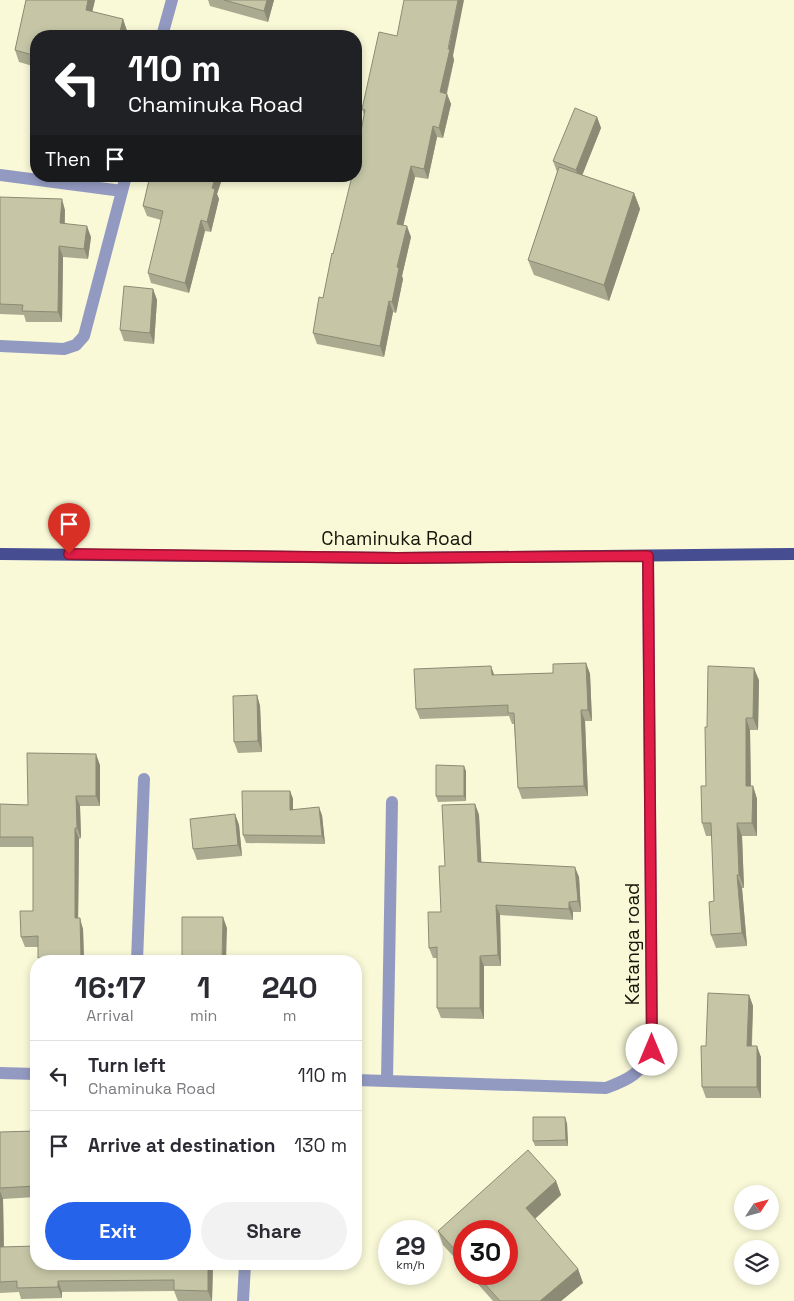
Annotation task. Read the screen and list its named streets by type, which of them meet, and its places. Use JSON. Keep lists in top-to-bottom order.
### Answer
{
  "streets": {
    "main road": ["Chaminuka Road"],
    "street": ["Katanga road"]
  },
  "crossings": [
    ["Chaminuka Road", "Katanga road"]
  ],
  "north": "top right",
  "page": {
    "turn": ["110 m", "Chaminuka Road"],
    "then": "Then",
    "eta": [
      "16:17",
      "Arrival",
      "1",
      "min",
      "240",
      "m"
    ],
    "list": [
      {
        "name": "Turn left",
        "note": "Chaminuka Road",
        "value": "110 m"
      },
      {
        "name": "Arrive at destination",
        "value": "130 m"
      }
    ],
    "buttons": ["Exit", "Share"],
    "speed": "29 km/h",
    "limit": "30"
  }
}
